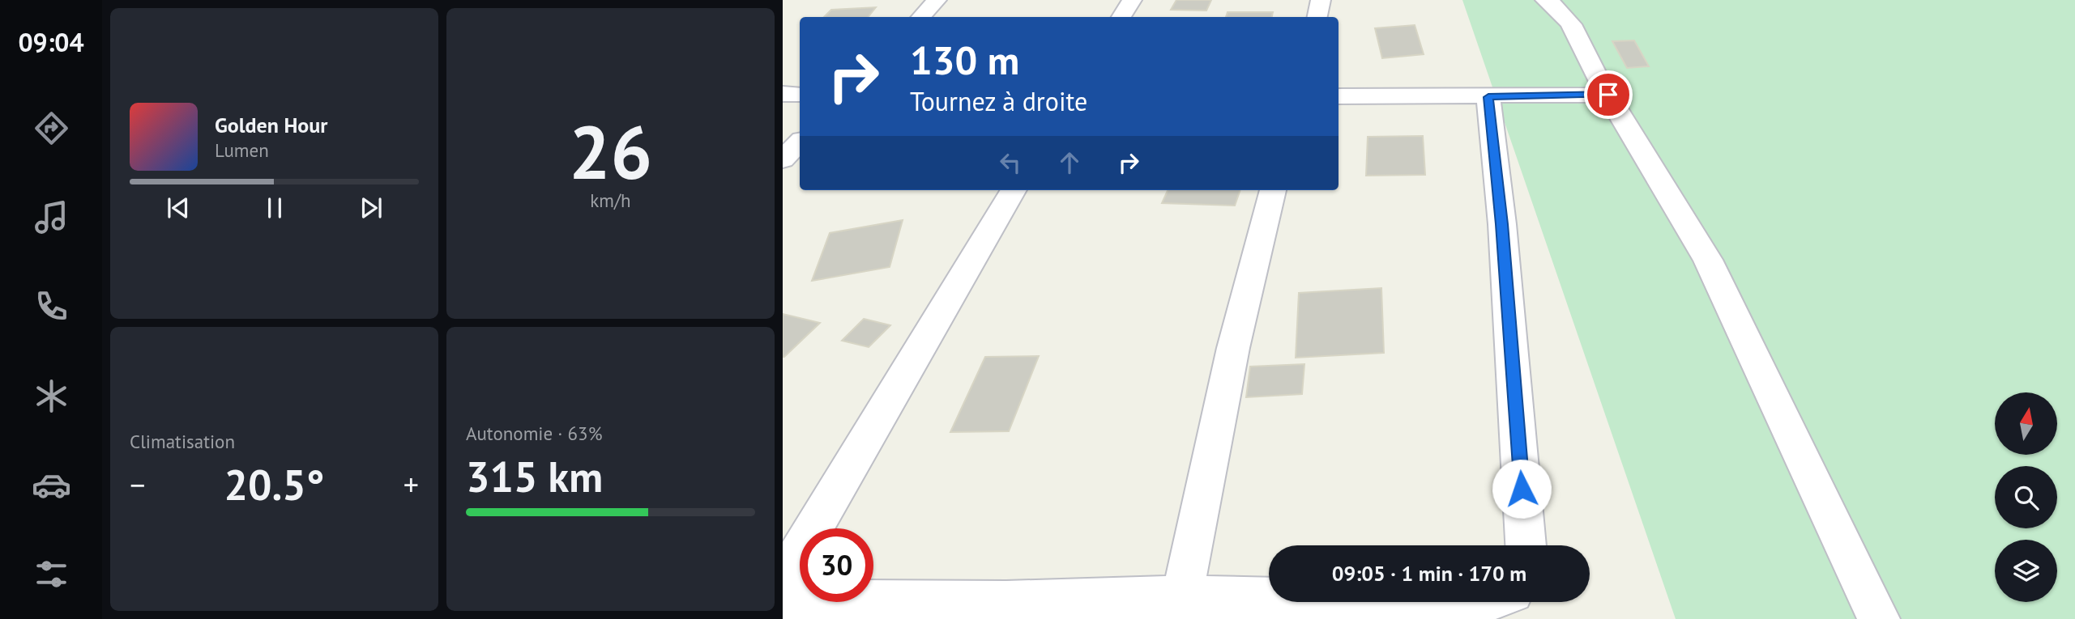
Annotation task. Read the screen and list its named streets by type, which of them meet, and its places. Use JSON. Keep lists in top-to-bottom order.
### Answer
{
  "north": "top",
  "page": {
    "tabs": "09:04",
    "tile": [
      ["26", "km/h"],
      "Climatisation",
      ["Autonomie · 63%", "315 km"]
    ],
    "turn": ["130 m", "Tournez à droite"],
    "song": ["Golden Hour", "Lumen"],
    "heat": ["−", "20.5°", "+"],
    "limit": "30",
    "trip": "09:05 · 1 min · 170 m"
  }
}
